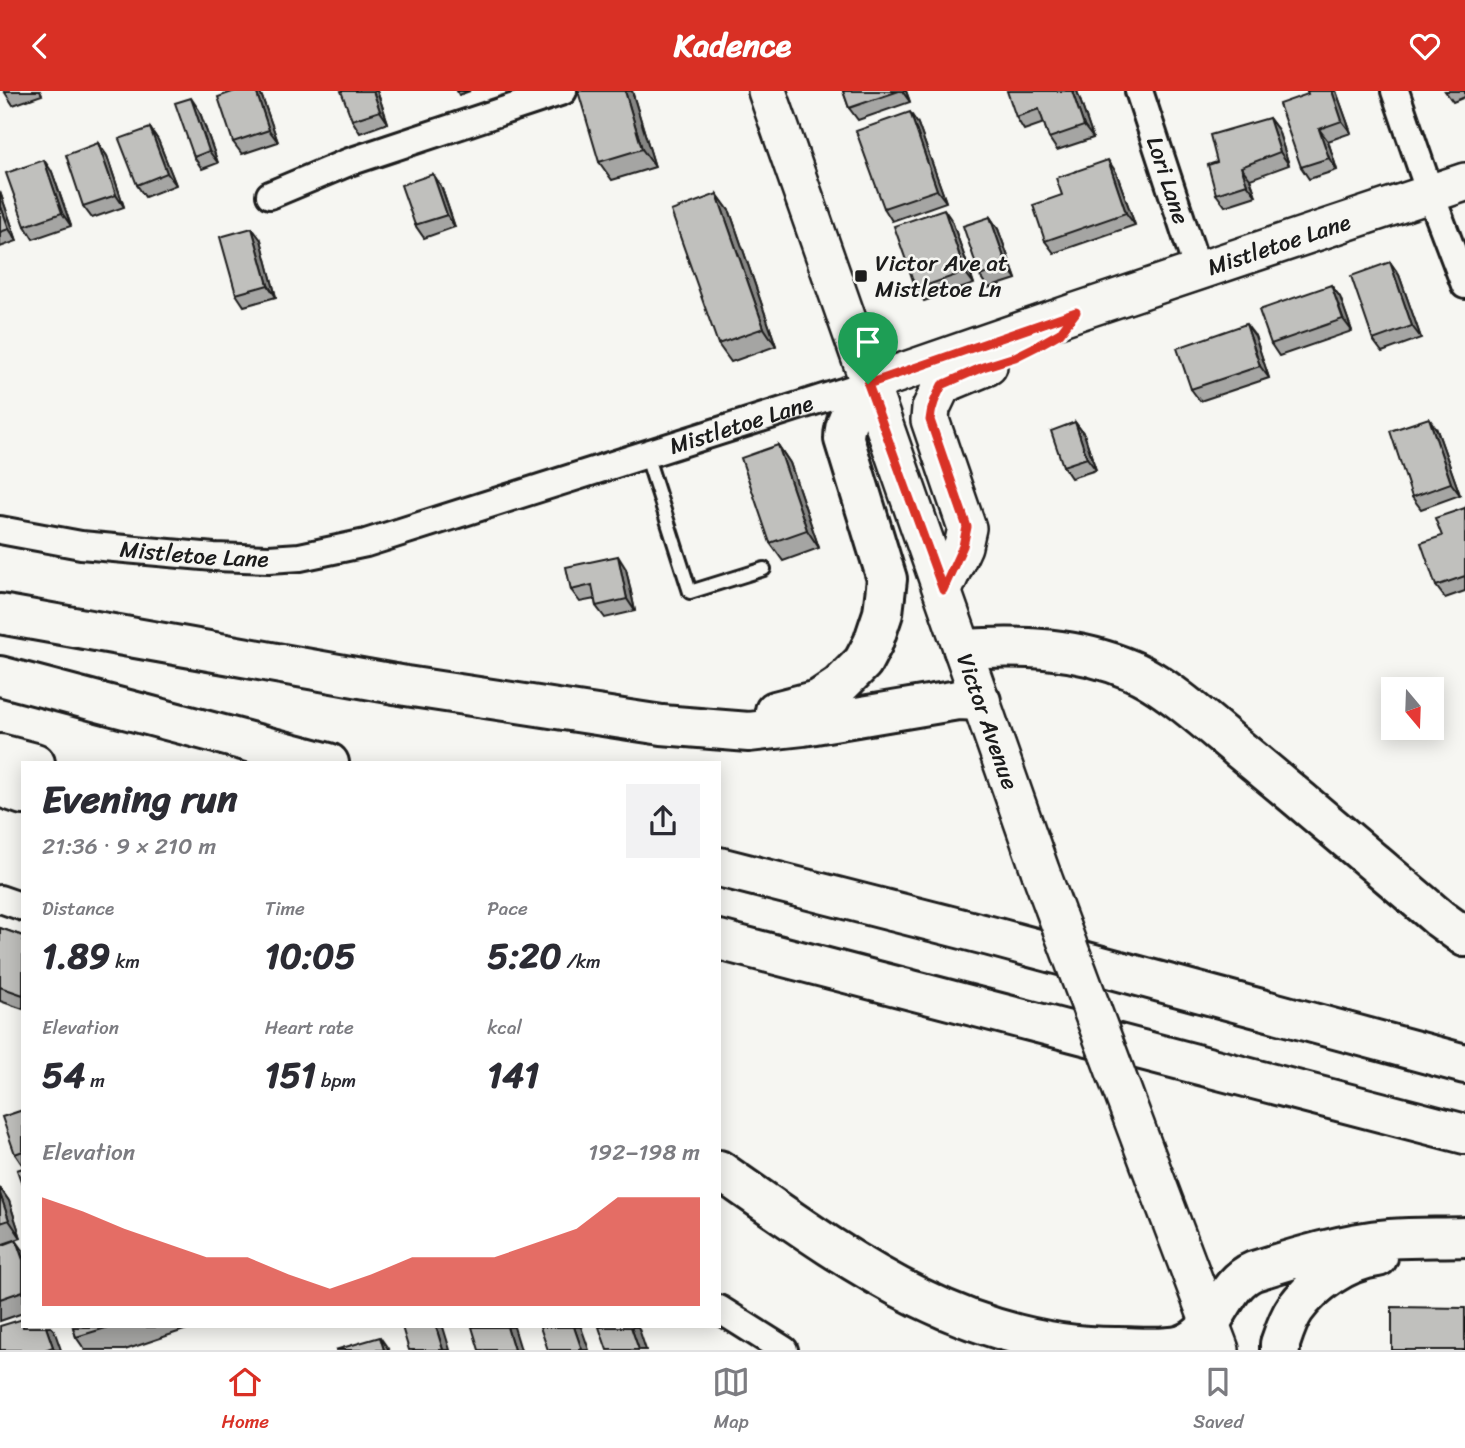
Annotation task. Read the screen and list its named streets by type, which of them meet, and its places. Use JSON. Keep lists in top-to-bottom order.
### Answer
{
  "streets": {
    "main road": ["Mistletoe Lane", "Victor Avenue"],
    "street": ["Lori Lane"]
  },
  "crossings": [
    ["Lori Lane", "Mistletoe Lane"],
    ["Mistletoe Lane", "Victor Avenue"]
  ],
  "places": {
    "transit": ["Victor Ave at Mistletoe Ln"]
  },
  "north": "bottom",
  "page": {
    "header": "Kadence",
    "heading": ["Evening run", "21:36 · 9 × 210 m"],
    "stats": [
      ["Distance", "1.89 km"],
      ["Time", "10:05"],
      ["Pace", "5:20 /km"],
      ["Elevation", "54 m"],
      ["Heart rate", "151 bpm"],
      ["kcal", "141"]
    ],
    "chart": ["Elevation", "192–198 m"],
    "tabs": ["Home", "Map", "Saved"]
  }
}
